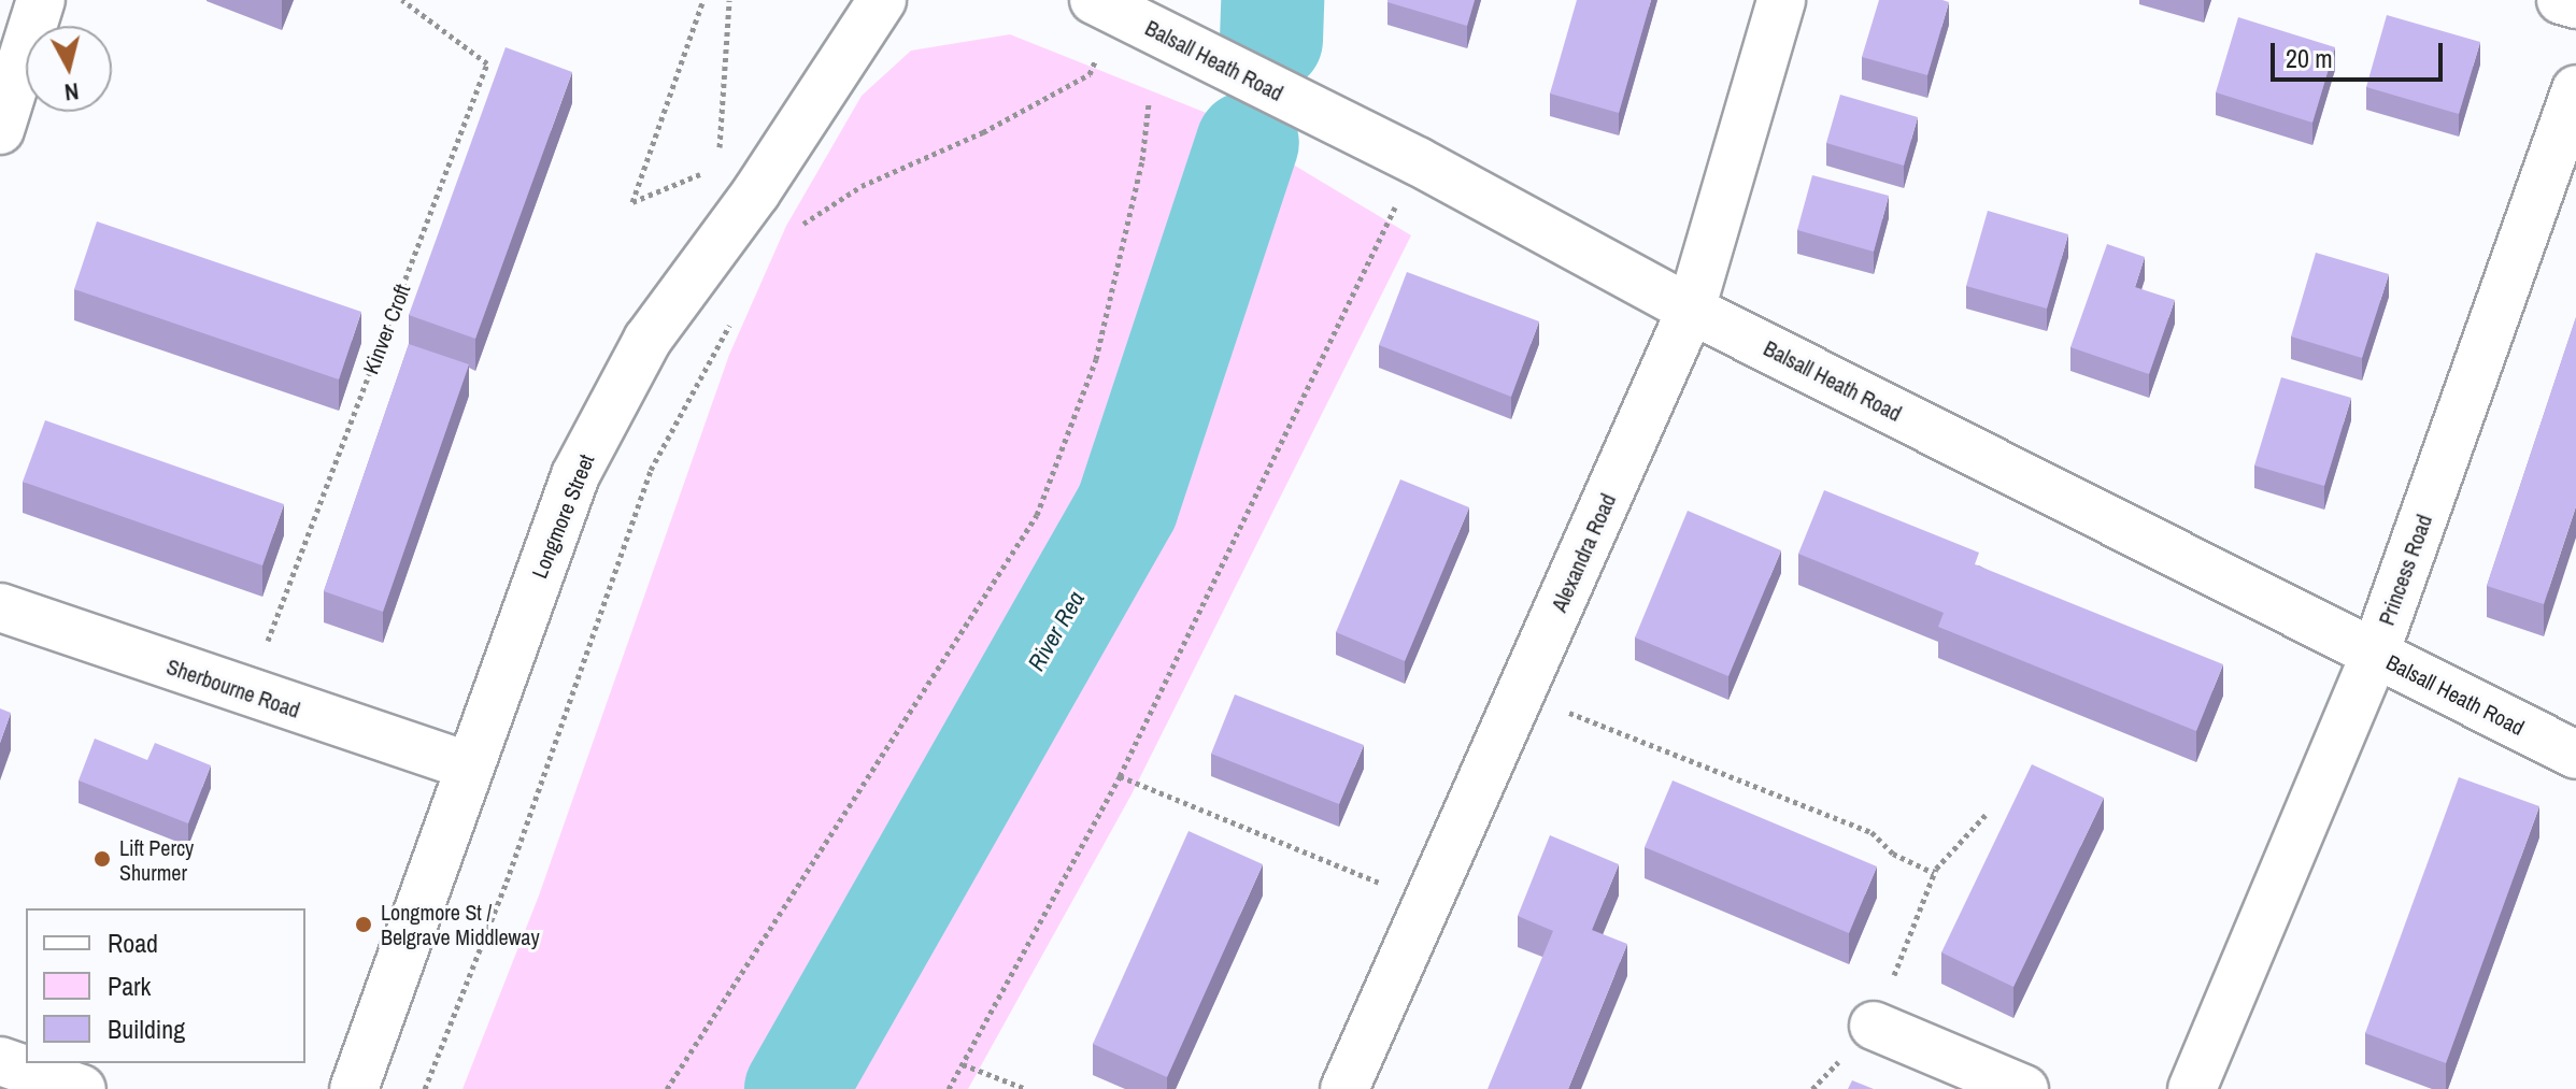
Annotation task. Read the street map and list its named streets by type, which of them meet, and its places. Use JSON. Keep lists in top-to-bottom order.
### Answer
{
  "streets": {
    "street": [
      "Balsall Heath Road",
      "Longmore Street",
      "Alexandra Road",
      "Princess Road",
      "Sherbourne Road"
    ],
    "path": ["Kinver Croft"]
  },
  "crossings": [
    ["Balsall Heath Road", "Alexandra Road"],
    ["Balsall Heath Road", "Princess Road"],
    ["Kinver Croft", "Sherbourne Road"],
    ["Longmore Street", "Sherbourne Road"]
  ],
  "water": ["River Rea"],
  "places": ["Lift Percy Shurmer", "Longmore St / Belgrave Middleway"],
  "legend": ["Road", "Park", "Building"],
  "scale_bar": "20 m",
  "north": "bottom"
}
